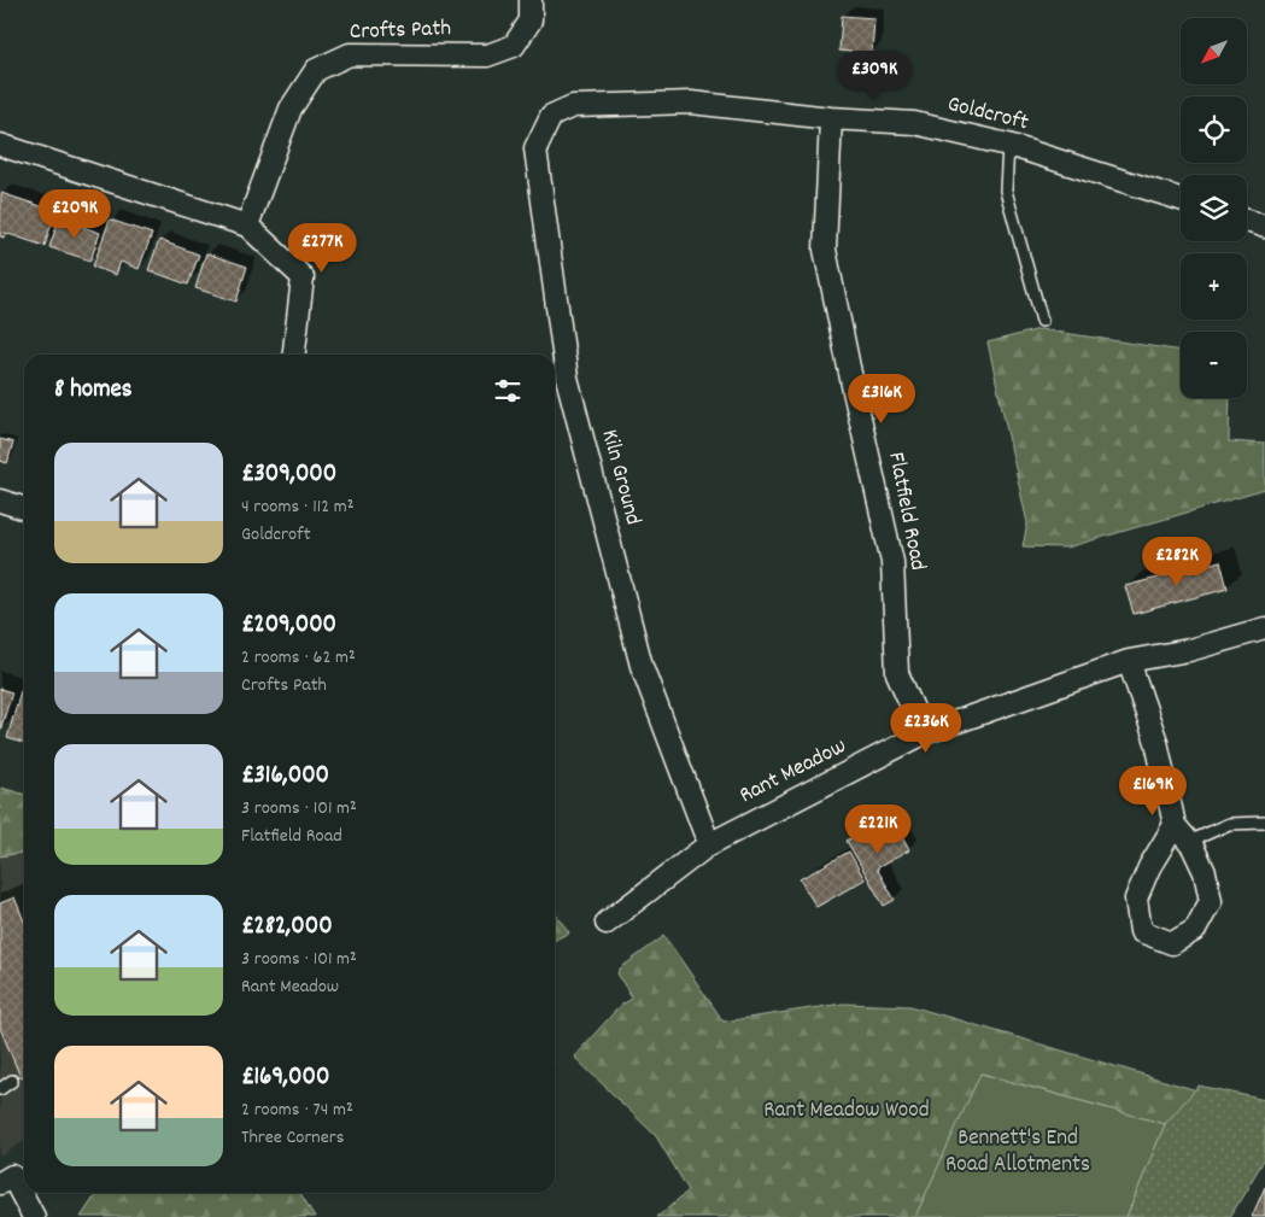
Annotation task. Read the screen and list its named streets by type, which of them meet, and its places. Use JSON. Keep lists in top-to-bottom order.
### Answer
{
  "streets": {
    "street": [
      "Crofts Path",
      "Goldcroft",
      "Kiln Ground",
      "Flatfield Road",
      "Rant Meadow"
    ]
  },
  "crossings": [
    ["Goldcroft", "Kiln Ground"],
    ["Goldcroft", "Flatfield Road"],
    ["Kiln Ground", "Rant Meadow"],
    ["Flatfield Road", "Rant Meadow"]
  ],
  "parks": ["Rant Meadow Wood", "Bennett's End Road Allotments"],
  "north": "bottom left",
  "page": {
    "map_buttons": ["+", "−"],
    "price": [
      "£309K",
      "£209K",
      "£277K",
      "£316K",
      "£282K",
      "£236K",
      "£169K",
      "£221K"
    ],
    "heading": "8 homes",
    "list": [
      {
        "name": "£309,000",
        "note": "4 rooms · 112 m² · Goldcroft"
      },
      {
        "name": "£209,000",
        "note": "2 rooms · 62 m² · Crofts Path"
      },
      {
        "name": "£316,000",
        "note": "3 rooms · 101 m² · Flatfield Road"
      },
      {
        "name": "£282,000",
        "note": "3 rooms · 101 m² · Rant Meadow"
      },
      {
        "name": "£169,000",
        "note": "2 rooms · 74 m² · Three Corners"
      }
    ]
  }
}
